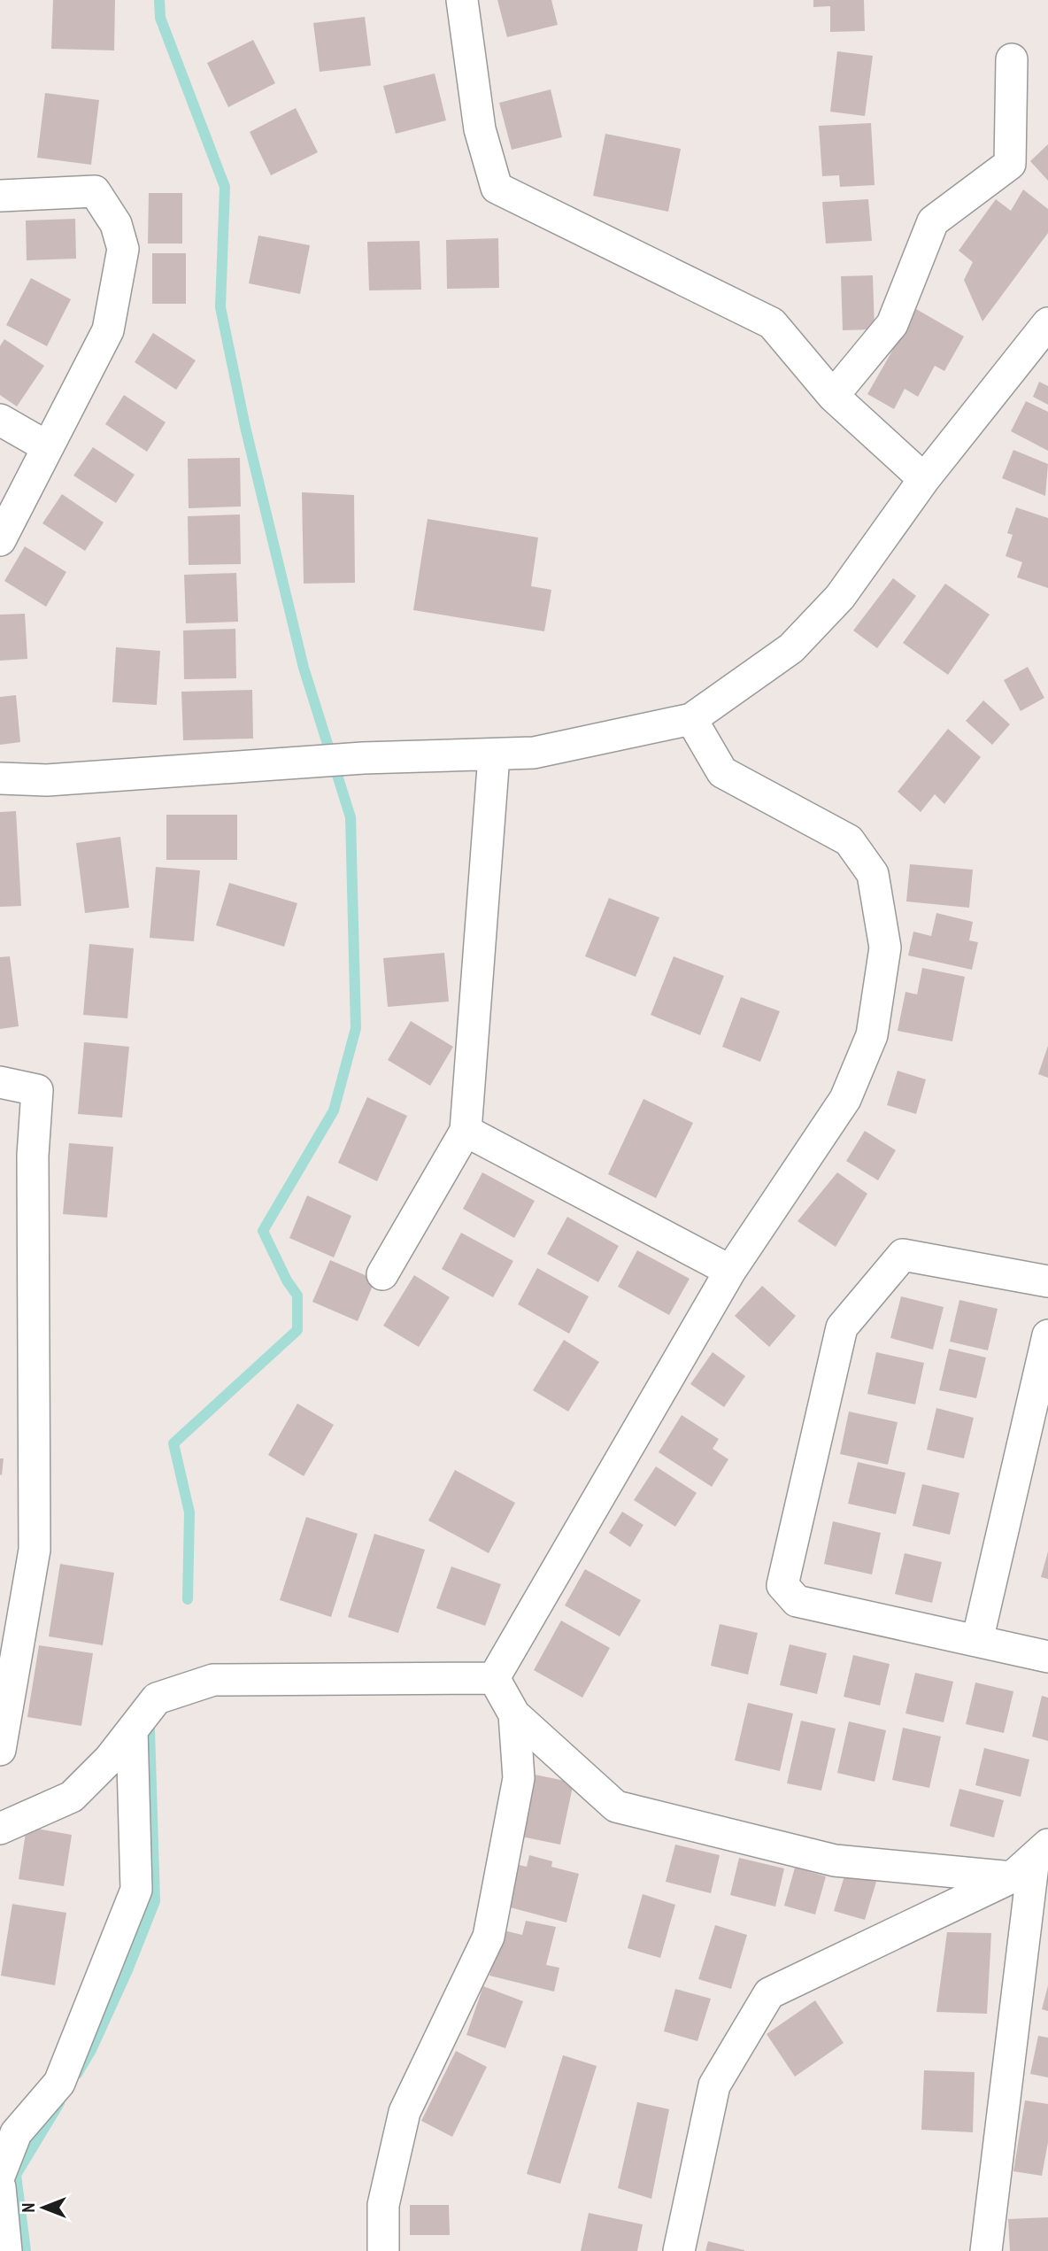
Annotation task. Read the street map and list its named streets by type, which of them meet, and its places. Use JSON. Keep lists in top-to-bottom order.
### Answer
{
  "north": "left"
}
